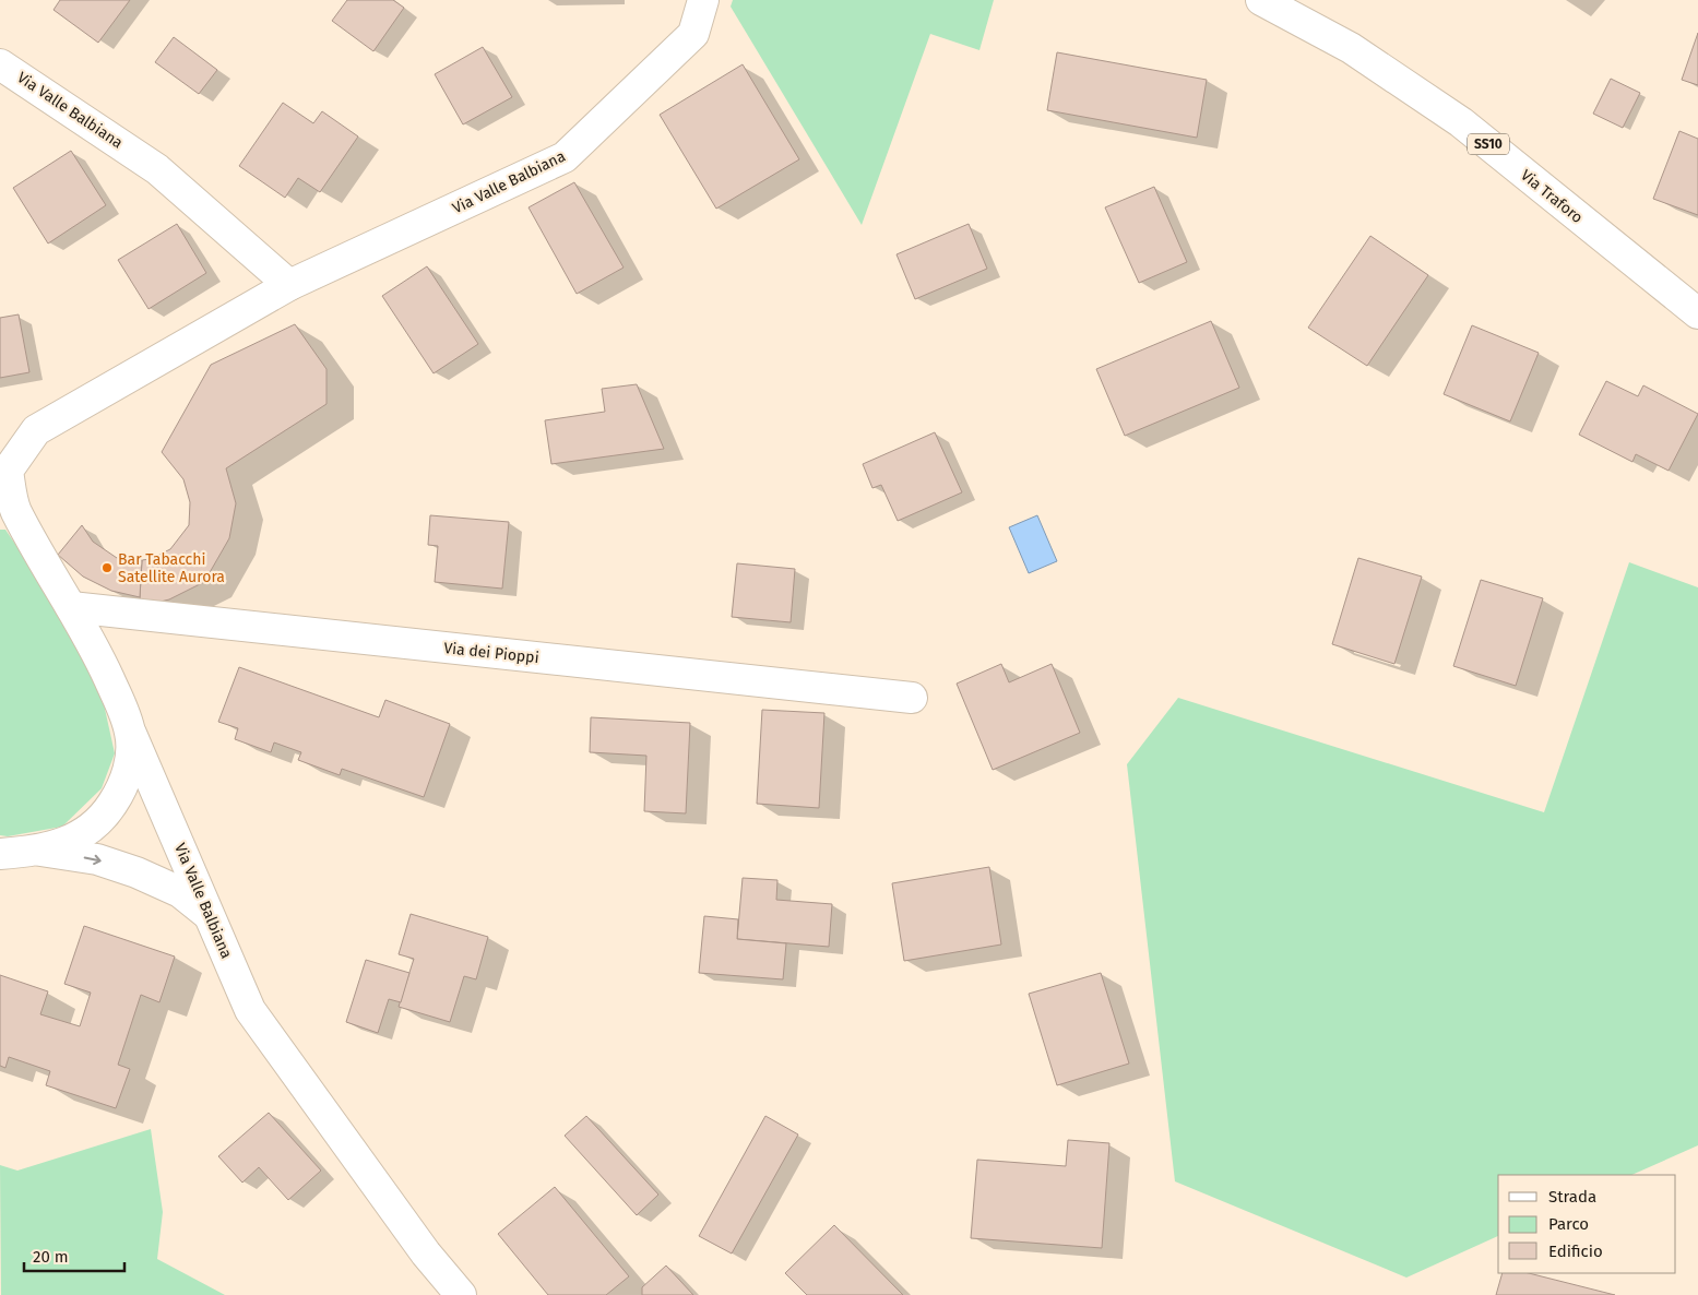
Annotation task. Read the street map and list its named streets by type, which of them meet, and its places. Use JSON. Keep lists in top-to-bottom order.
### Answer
{
  "streets": {
    "street": [
      "Via Valle Balbiana",
      "SS10",
      "Via Traforo",
      "Via dei Pioppi"
    ]
  },
  "crossings": [
    ["Via Valle Balbiana", "Via dei Pioppi"]
  ],
  "places": ["Bar Tabacchi Satellite Aurora"],
  "legend": ["Strada", "Parco", "Edificio"],
  "scale_bar": "20 m"
}
